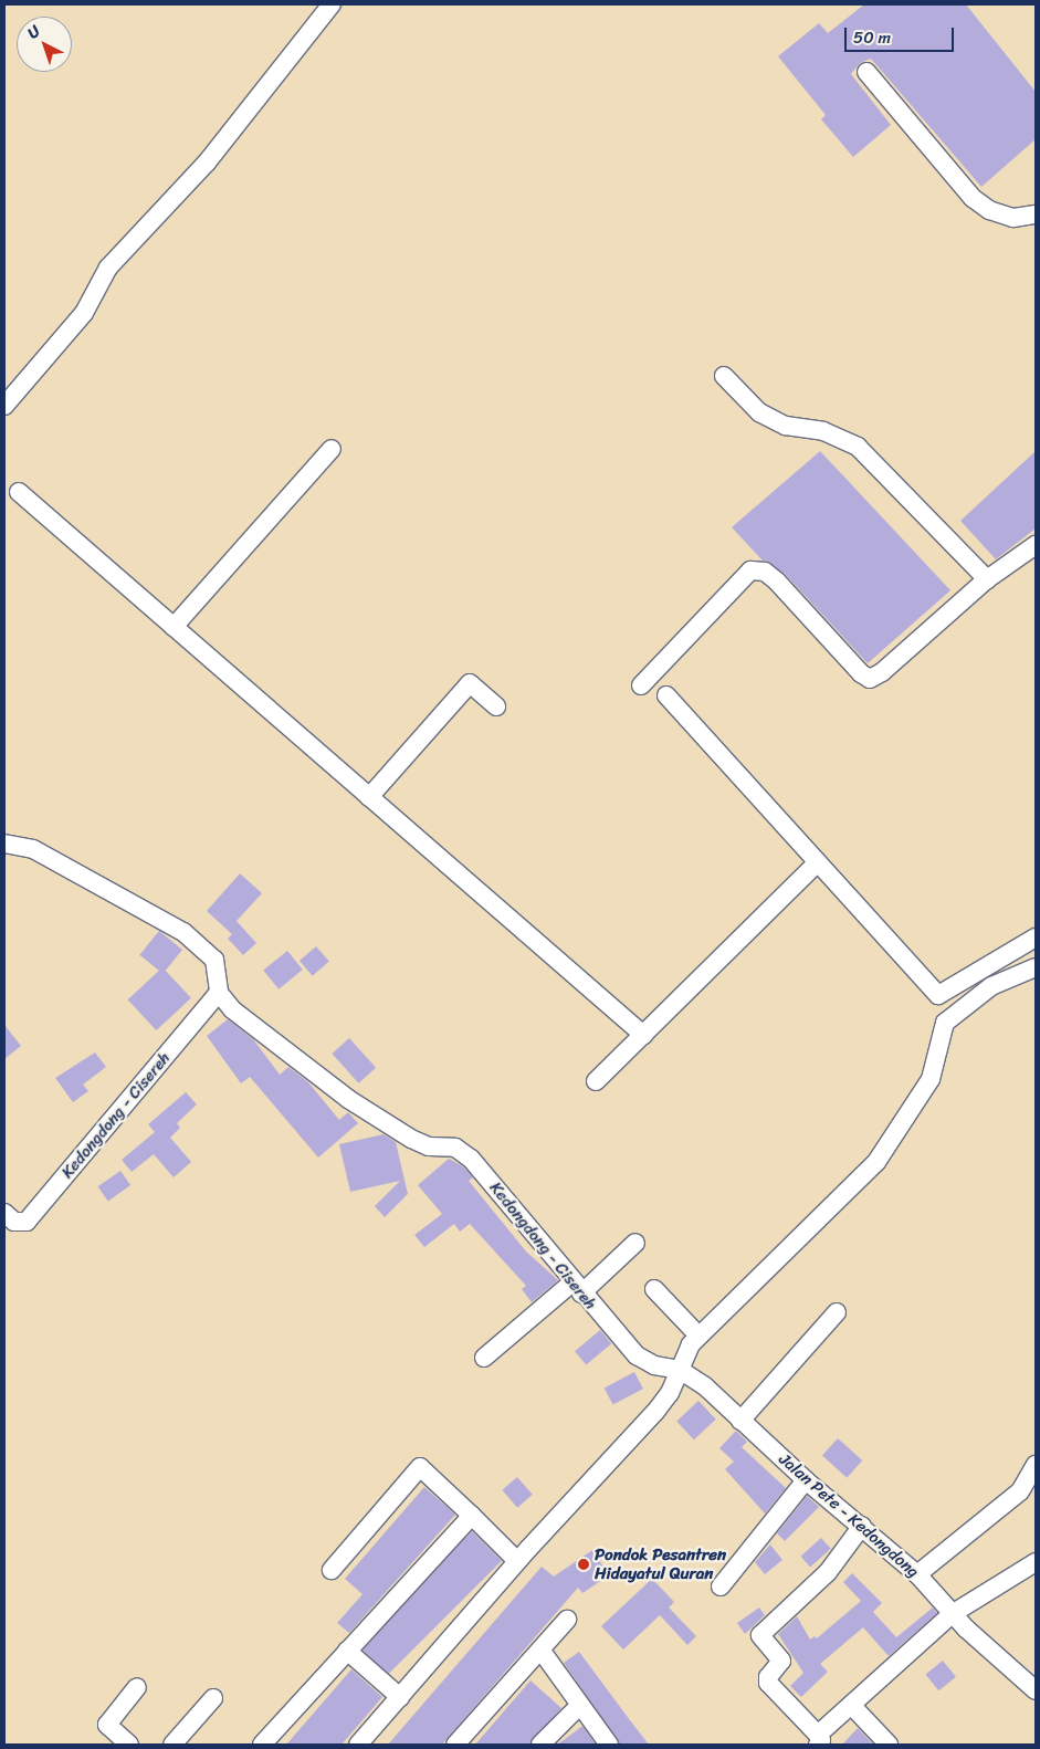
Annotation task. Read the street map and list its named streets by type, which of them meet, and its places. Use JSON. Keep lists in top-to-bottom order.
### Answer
{
  "streets": {
    "street": ["Kedongdong - Cisereh", "Jalan Pete - Kedongdong"]
  },
  "crossings": [
    ["Kedongdong - Cisereh", "Jalan Pete - Kedongdong"]
  ],
  "places": ["Pondok Pesantren Hidayatul Quran"],
  "scale_bar": "50 m",
  "north": "top left"
}
